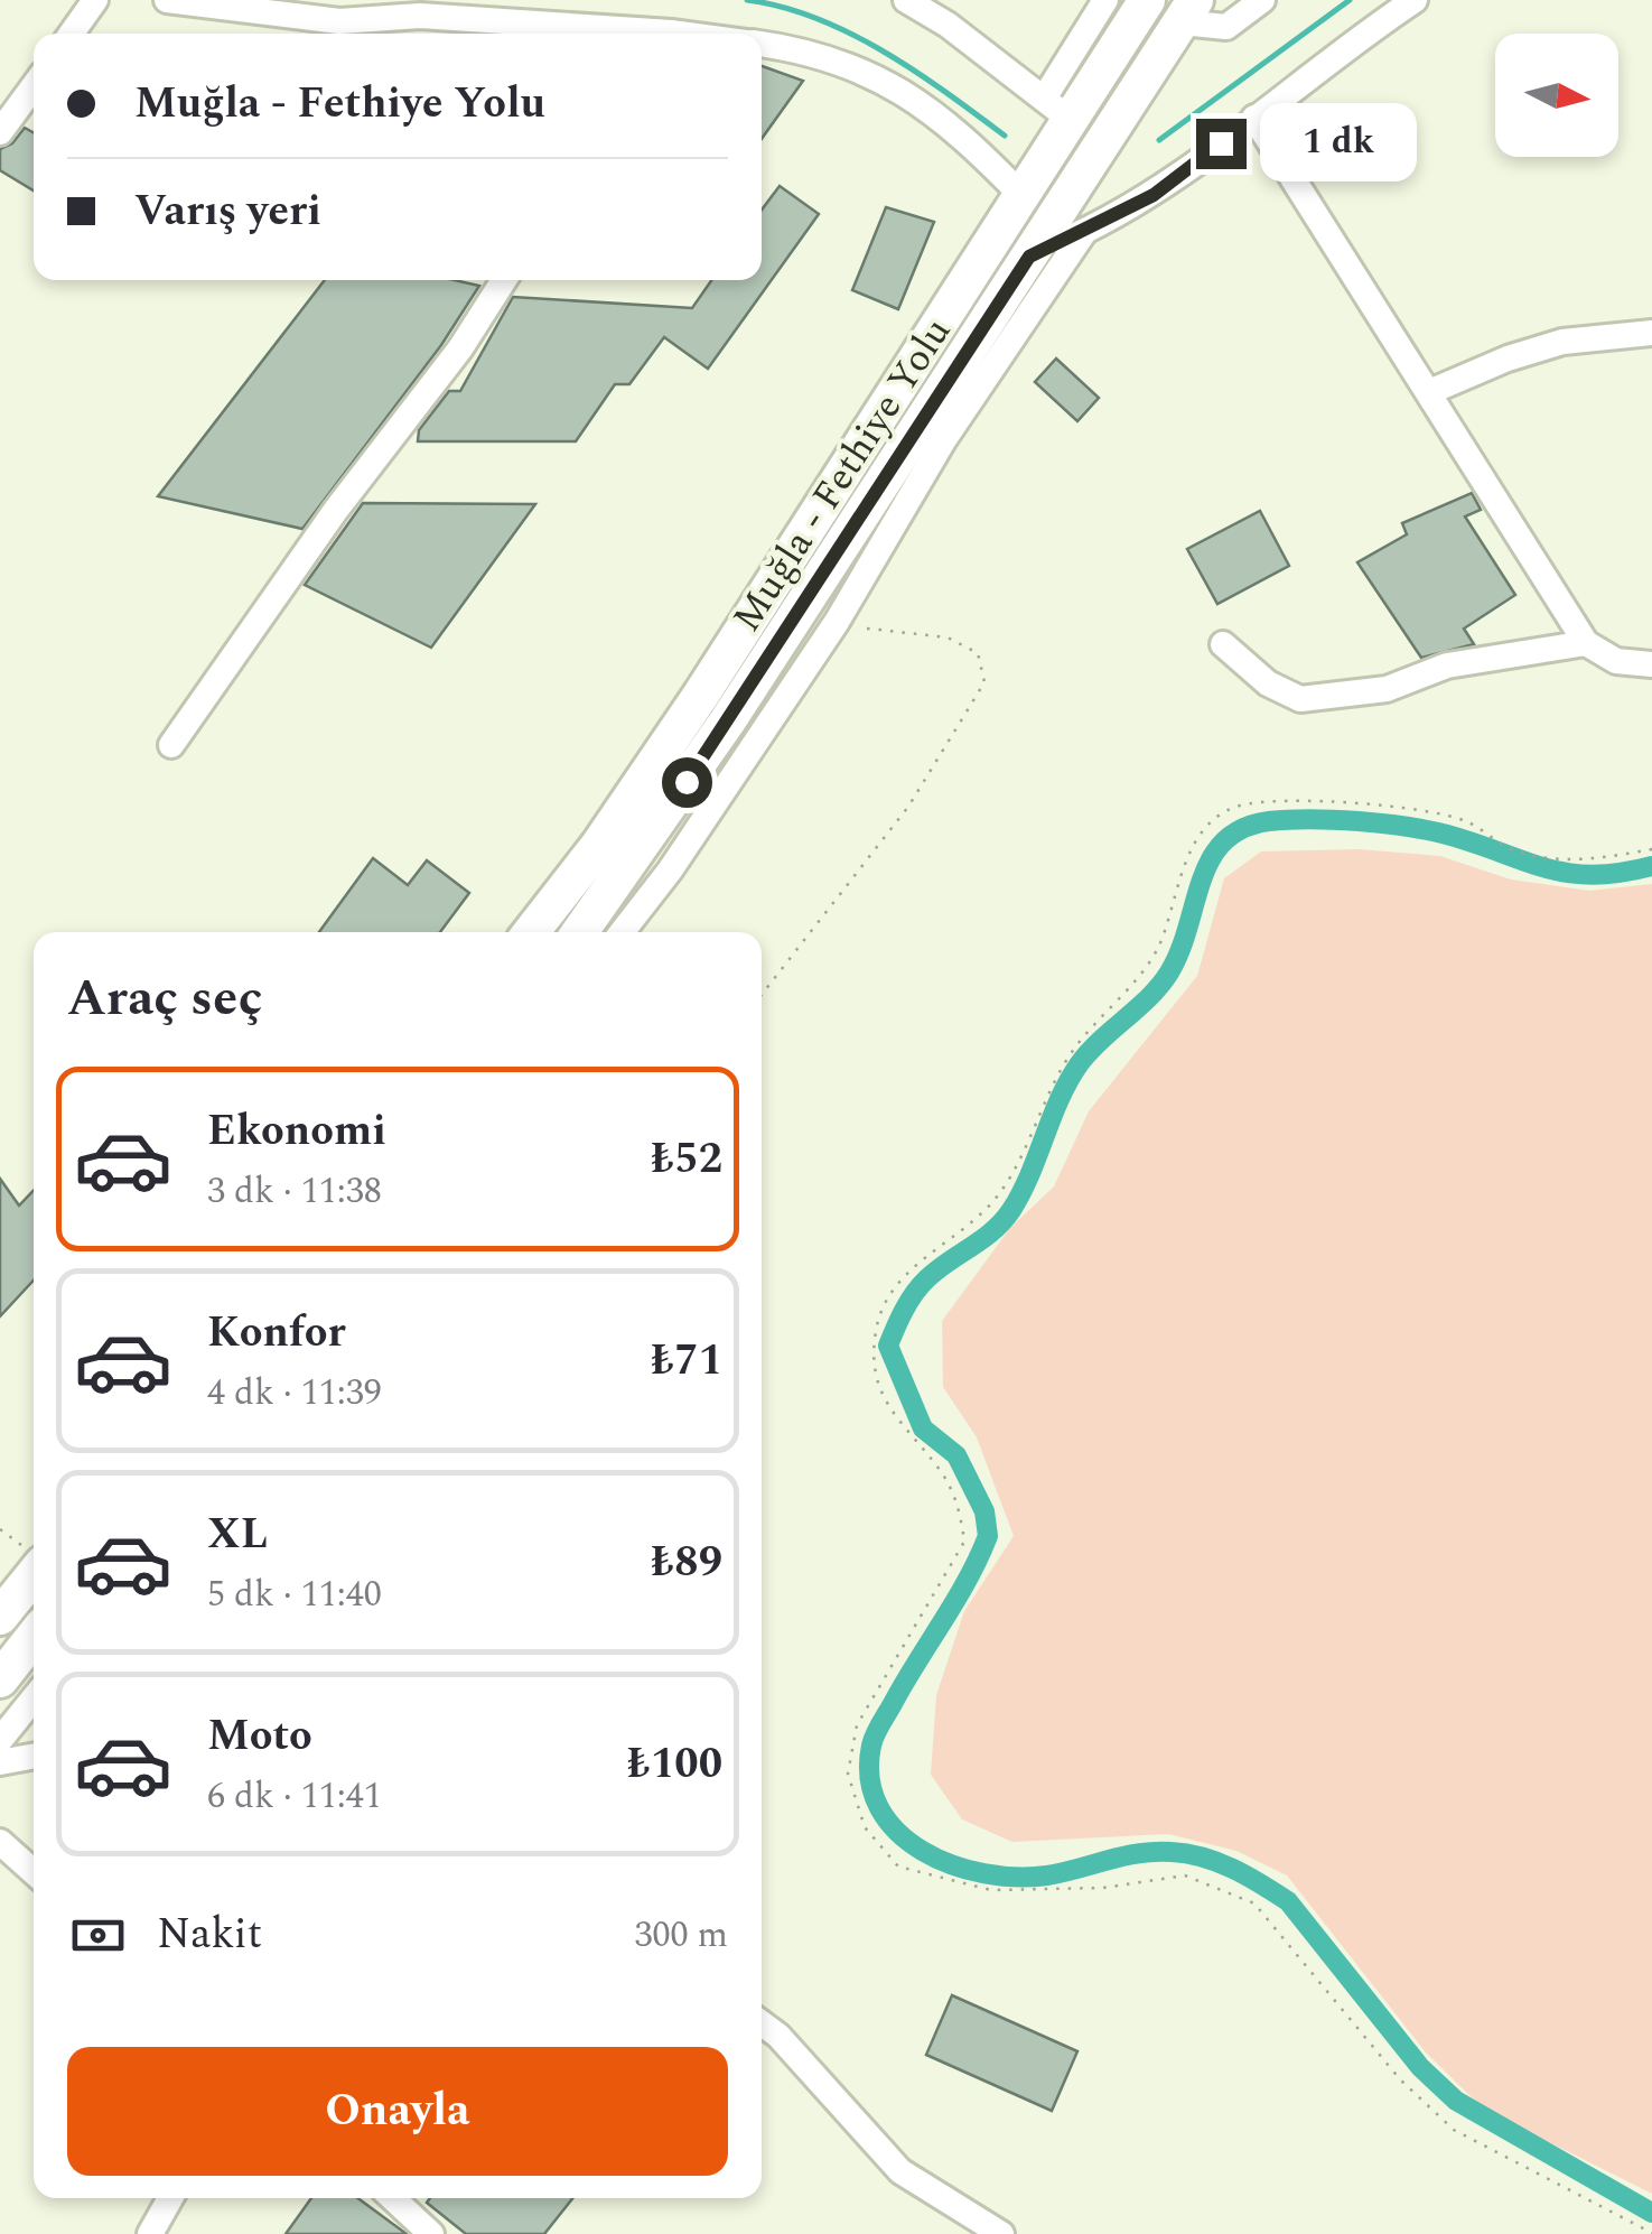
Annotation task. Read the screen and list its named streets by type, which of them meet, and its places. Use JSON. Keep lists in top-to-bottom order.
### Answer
{
  "streets": {
    "highway": ["Muğla - Fethiye Yolu"]
  },
  "north": "right",
  "page": {
    "banner": ["Muğla - Fethiye Yolu", "Varış yeri"],
    "bubble": "1 dk",
    "heading": "Araç seç",
    "list": [
      {
        "name": "Ekonomi",
        "note": "3 dk · 11:38",
        "value": "₺52"
      },
      {
        "name": "Konfor",
        "note": "4 dk · 11:39",
        "value": "₺71"
      },
      {
        "name": "XL",
        "note": "5 dk · 11:40",
        "value": "₺89"
      },
      {
        "name": "Moto",
        "note": "6 dk · 11:41",
        "value": "₺100"
      }
    ],
    "pay": ["Nakit", "300 m"],
    "buttons": "Onayla"
  }
}
